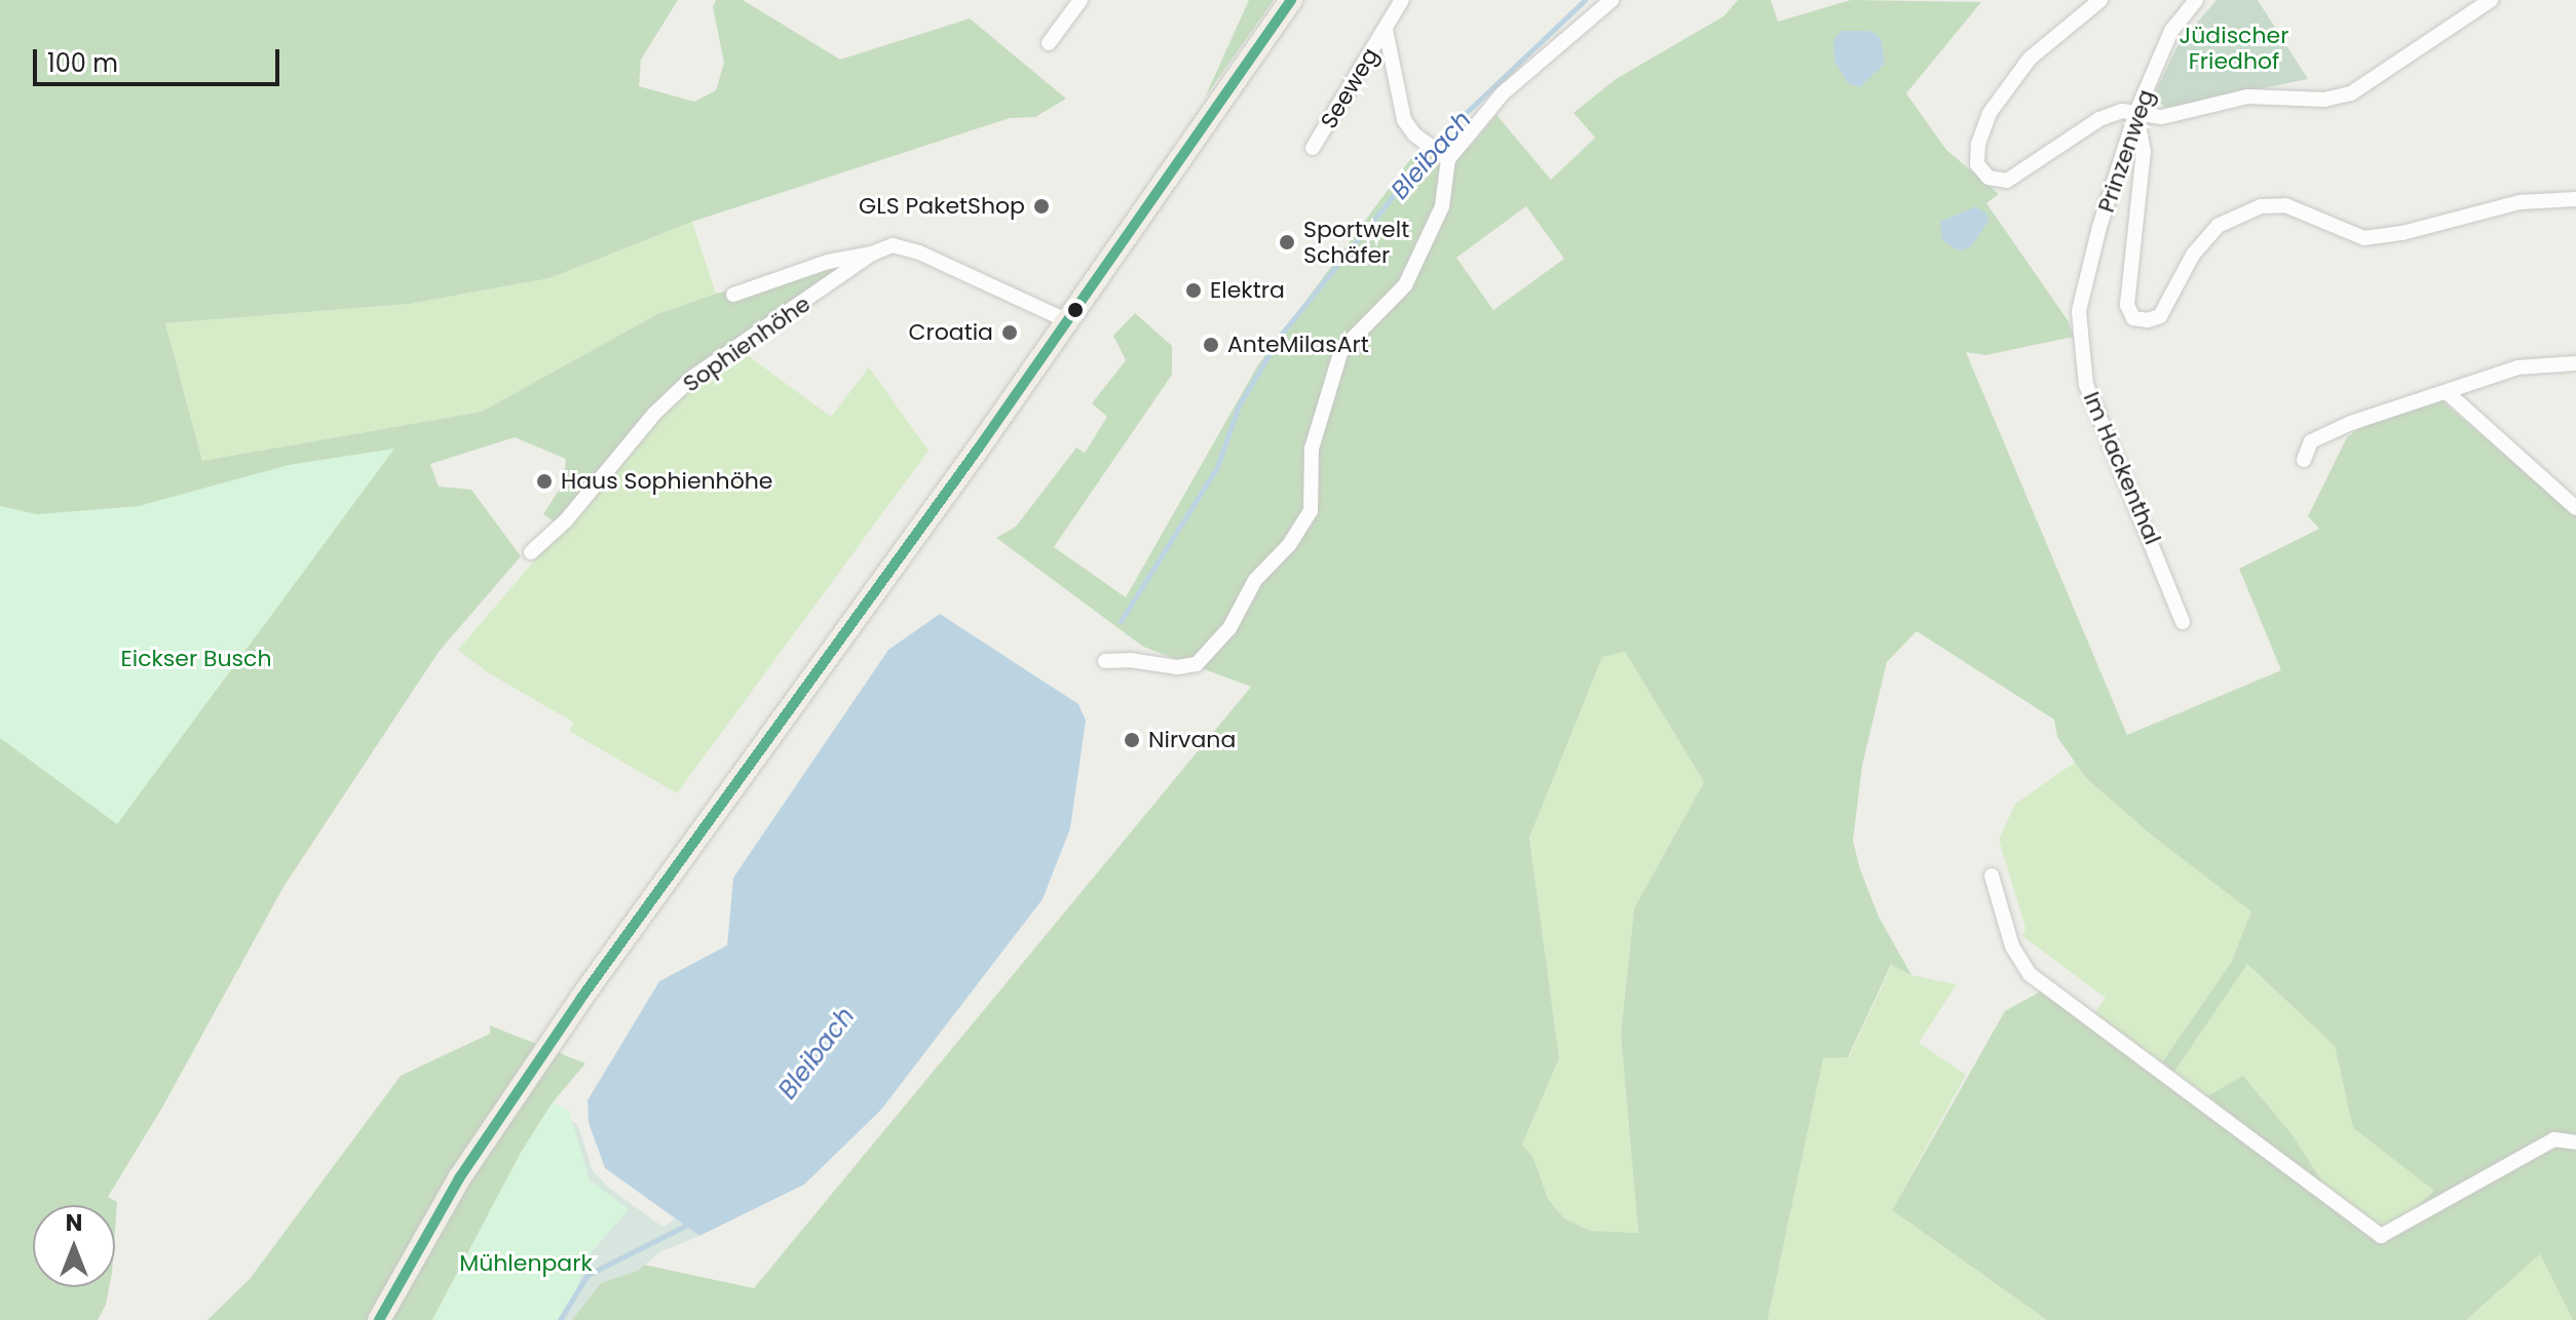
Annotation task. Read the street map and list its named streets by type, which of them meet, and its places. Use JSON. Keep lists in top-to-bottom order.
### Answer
{
  "streets": {
    "street": [
      "Seeweg",
      "Prinzenweg",
      "Sophienhöhe",
      "Im Hackenthal"
    ]
  },
  "crossings": [
    ["Prinzenweg", "Im Hackenthal"]
  ],
  "water": ["Bleibach"],
  "parks": ["Jüdischer Friedhof", "Eickser Busch", "Mühlenpark"],
  "places": [
    "GLS PaketShop",
    "Sportwelt Schäfer",
    "Elektra",
    "Croatia",
    "AnteMilasArt",
    "Haus Sophienhöhe",
    "Nirvana"
  ],
  "scale_bar": "100 m",
  "north": "top"
}
